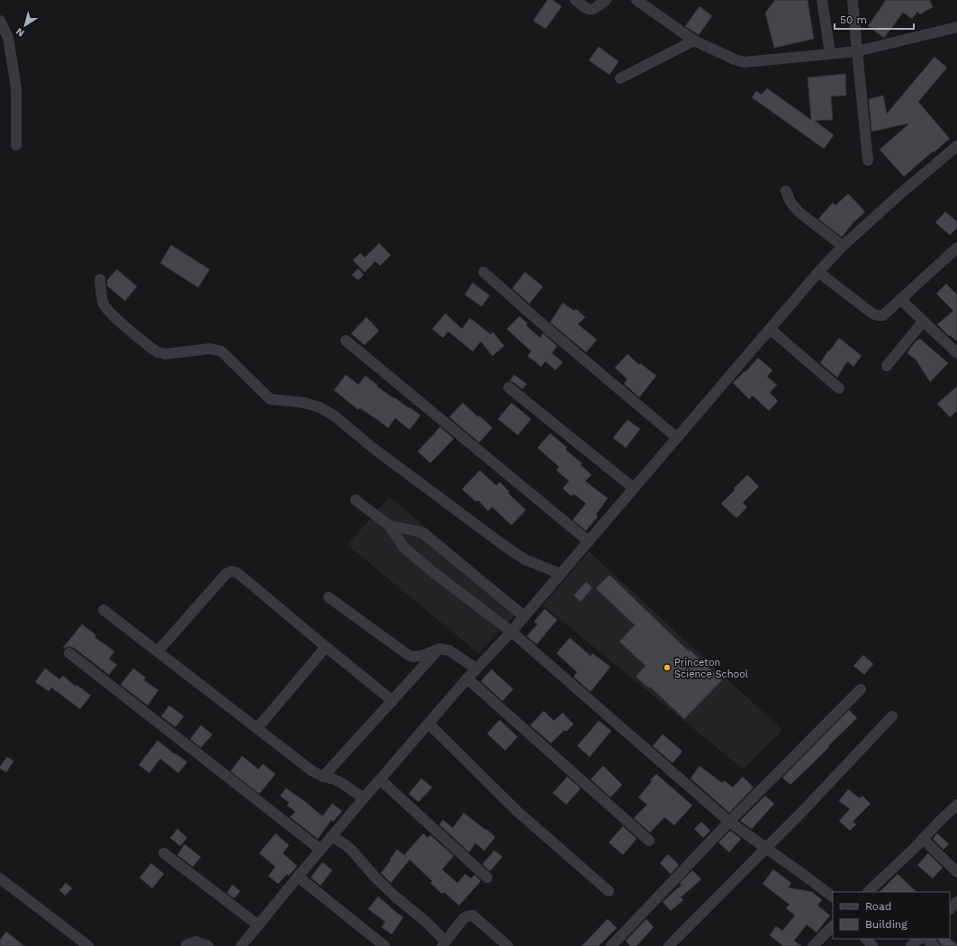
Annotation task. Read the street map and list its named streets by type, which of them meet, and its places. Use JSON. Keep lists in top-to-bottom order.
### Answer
{
  "places": ["Princeton Science School"],
  "legend": ["Road", "Building"],
  "scale_bar": "50 m",
  "north": "bottom left"
}
